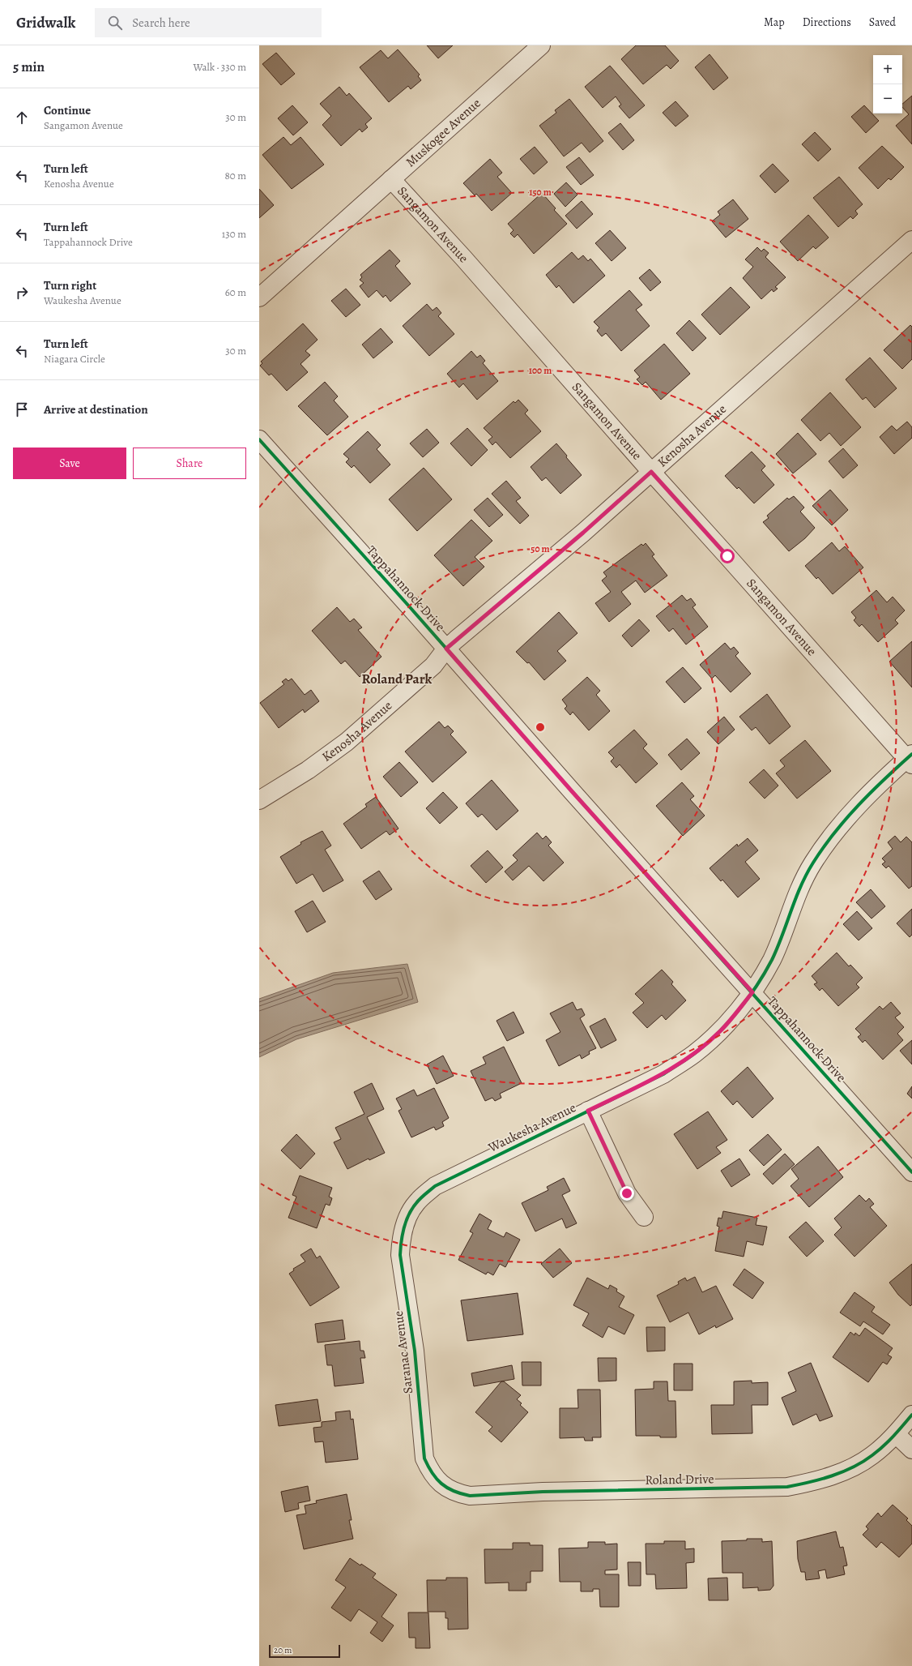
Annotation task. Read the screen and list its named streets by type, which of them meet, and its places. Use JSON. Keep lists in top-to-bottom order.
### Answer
{
  "streets": {
    "street": [
      "Muskogee Avenue",
      "Sangamon Avenue",
      "Kenosha Avenue",
      "Tappahannock Drive",
      "Waukesha Avenue",
      "Saranac Avenue",
      "Roland Drive"
    ]
  },
  "crossings": [
    ["Muskogee Avenue", "Sangamon Avenue"],
    ["Sangamon Avenue", "Kenosha Avenue"],
    ["Sangamon Avenue", "Waukesha Avenue"],
    ["Kenosha Avenue", "Tappahannock Drive"],
    ["Tappahannock Drive", "Waukesha Avenue"],
    ["Waukesha Avenue", "Saranac Avenue"],
    ["Saranac Avenue", "Roland Drive"]
  ],
  "districts": ["Roland Park"],
  "scale_bar": "20 m",
  "page": {
    "header": "Gridwalk",
    "search": "Search here",
    "nav": ["Map", "Directions", "Saved"],
    "heading": ["5 min", "Walk · 330 m"],
    "map_buttons": ["+", "−"],
    "list": [
      ["Continue", "Sangamon Avenue", "30 m"],
      ["Turn left", "Kenosha Avenue", "80 m"],
      ["Turn left", "Tappahannock Drive", "130 m"],
      ["Turn right", "Waukesha Avenue", "60 m"],
      ["Turn left", "Niagara Circle", "30 m"],
      "Arrive at destination"
    ],
    "buttons": ["Save", "Share"],
    "scale": "20 m"
  },
  "rings": ["150 m", "100 m", "50 m"]
}
